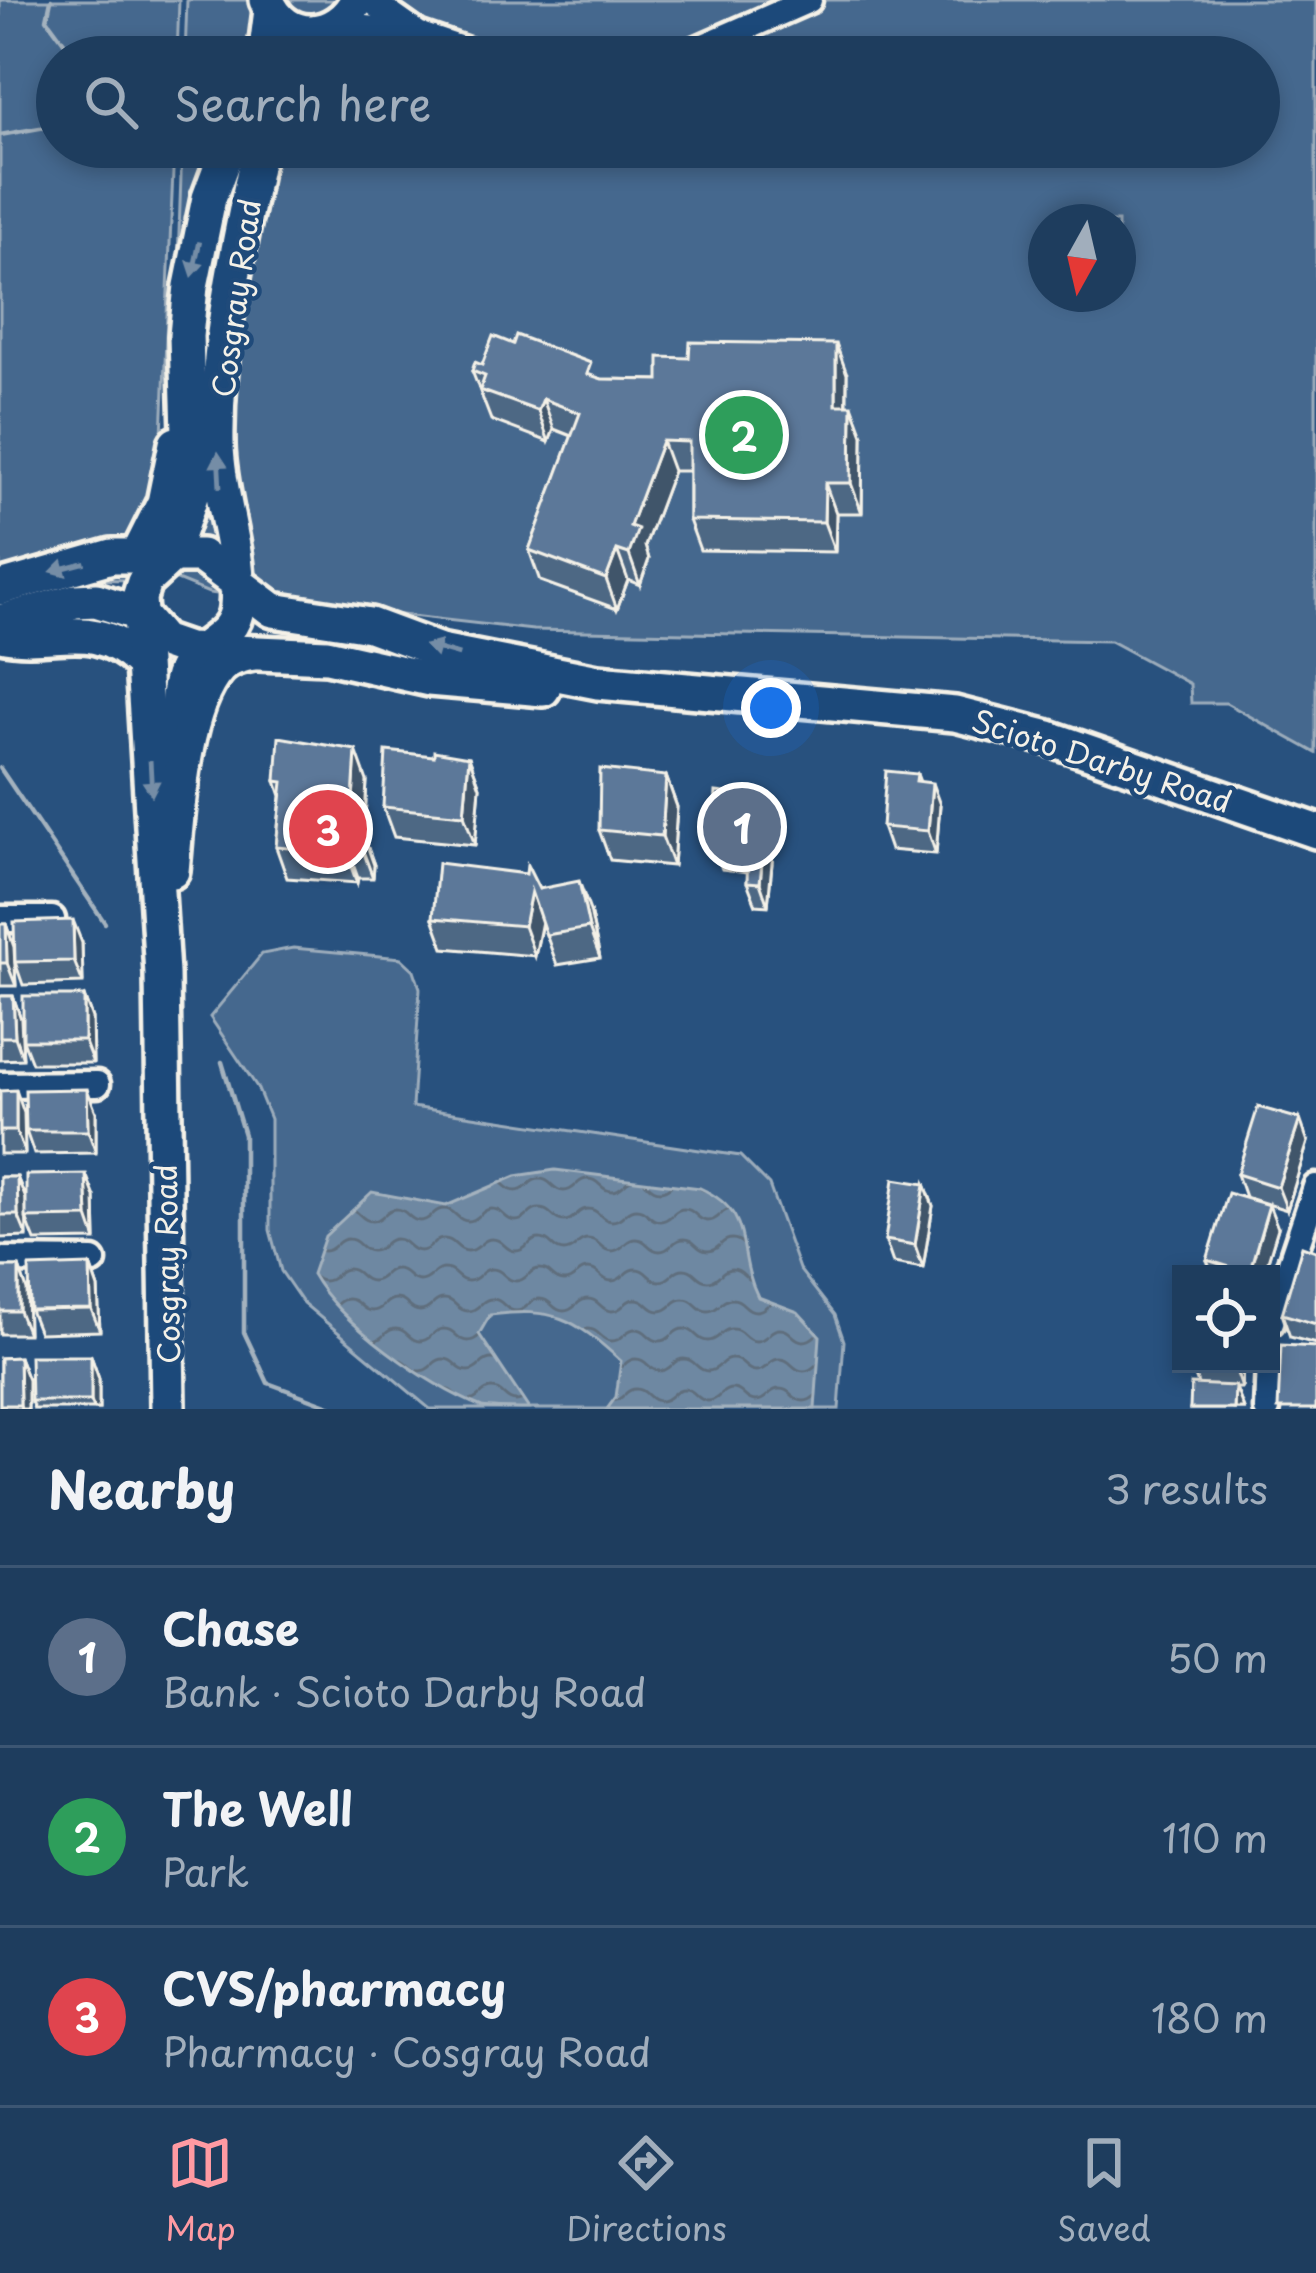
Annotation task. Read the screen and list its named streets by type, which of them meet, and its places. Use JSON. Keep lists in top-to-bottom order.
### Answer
{
  "streets": {
    "main road": ["Cosgray Road", "Scioto Darby Road"]
  },
  "crossings": [
    ["Cosgray Road", "Scioto Darby Road"]
  ],
  "north": "bottom",
  "page": {
    "search": "Search here",
    "pins": ["2", "1", "3"],
    "heading": ["Nearby", "3 results"],
    "list": [
      {
        "mark": "1",
        "name": "Chase",
        "note": "Bank · Scioto Darby Road",
        "value": "50 m"
      },
      {
        "mark": "2",
        "name": "The Well",
        "note": "Park",
        "value": "110 m"
      },
      {
        "mark": "3",
        "name": "CVS/pharmacy",
        "note": "Pharmacy · Cosgray Road",
        "value": "180 m"
      }
    ],
    "nav": ["Map", "Directions", "Saved"]
  }
}
